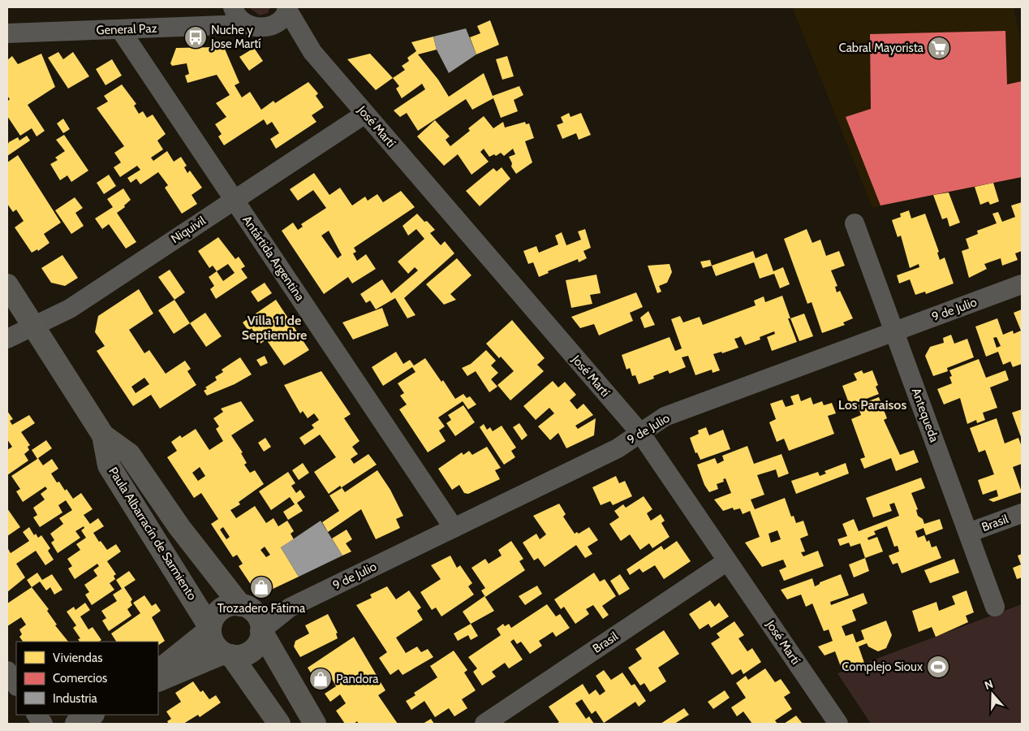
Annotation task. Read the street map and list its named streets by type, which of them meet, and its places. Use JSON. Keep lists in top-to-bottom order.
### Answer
{
  "streets": {
    "main road": ["Paula Albarracín de Sarmiento"],
    "street": [
      "General Paz",
      "José Martí",
      "Niquivil",
      "Antártida Argentina",
      "9 de Julio",
      "Antequeda",
      "Brasil"
    ]
  },
  "crossings": [
    ["General Paz", "José Martí"],
    ["General Paz", "Antártida Argentina"],
    ["José Martí", "Niquivil"],
    ["José Martí", "9 de Julio"],
    ["José Martí", "Brasil"],
    ["Niquivil", "Antártida Argentina"],
    ["Niquivil", "Paula Albarracín de Sarmiento"],
    ["Antártida Argentina", "9 de Julio"],
    ["9 de Julio", "Antequeda"],
    ["9 de Julio", "Paula Albarracín de Sarmiento"],
    ["Antequeda", "Brasil"]
  ],
  "districts": ["Villa 11 de Septiembre", "Los Paraisos"],
  "places": {
    "bus stop": ["Nuche y Jose Martí"],
    "supermarket": ["Cabral Mayorista"],
    "shop": ["Trozadero Fátima", "Pandora"],
    "sports": ["Complejo Sioux"]
  },
  "legend": ["Viviendas", "Comercios", "Industria"],
  "north": "top"
}
